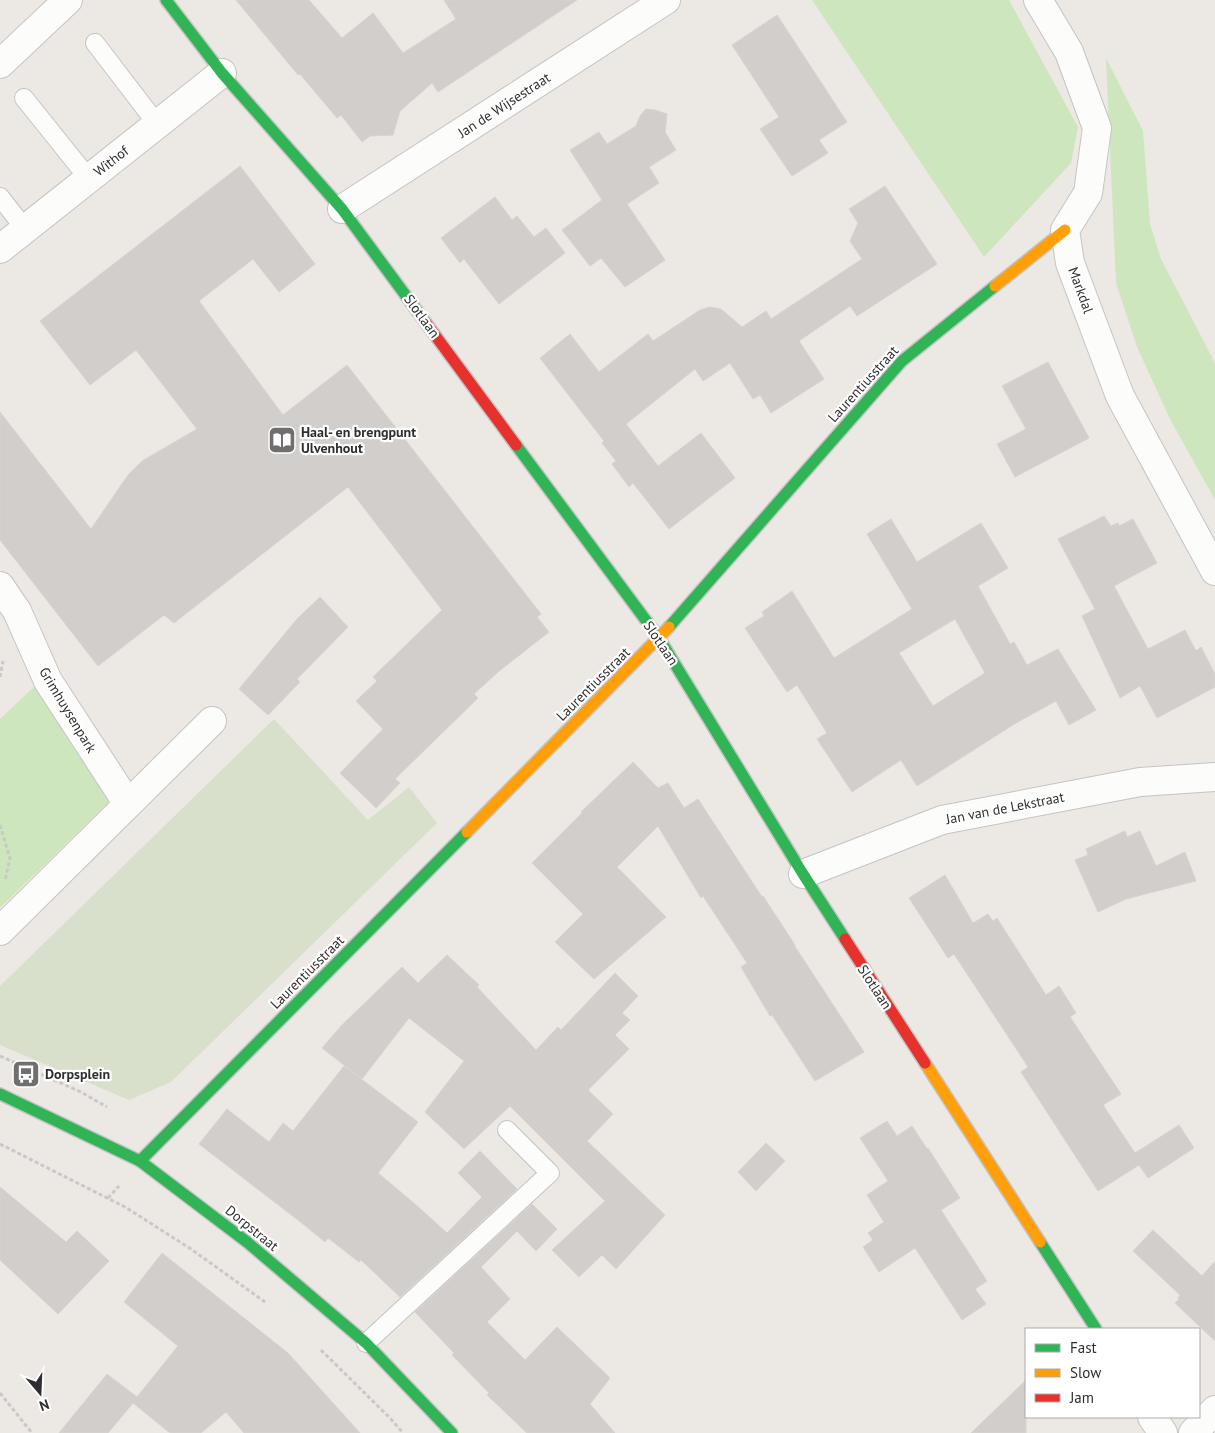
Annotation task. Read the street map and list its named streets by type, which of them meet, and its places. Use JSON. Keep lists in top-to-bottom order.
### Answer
{
  "streets": {
    "street": [
      "Jan de Wijsestraat",
      "Withof",
      "Markdal",
      "Slotlaan",
      "Laurentiusstraat",
      "Grimhuysenpark",
      "Jan van de Lekstraat",
      "Dorpstraat"
    ]
  },
  "crossings": [
    ["Jan de Wijsestraat", "Slotlaan"],
    ["Withof", "Slotlaan"],
    ["Markdal", "Laurentiusstraat"],
    ["Slotlaan", "Laurentiusstraat"],
    ["Slotlaan", "Jan van de Lekstraat"],
    ["Laurentiusstraat", "Dorpstraat"]
  ],
  "places": {
    "library": ["Haal- en brengpunt Ulvenhout"],
    "bus stop": ["Dorpsplein"]
  },
  "legend": ["Fast", "Slow", "Jam"],
  "north": "bottom"
}
